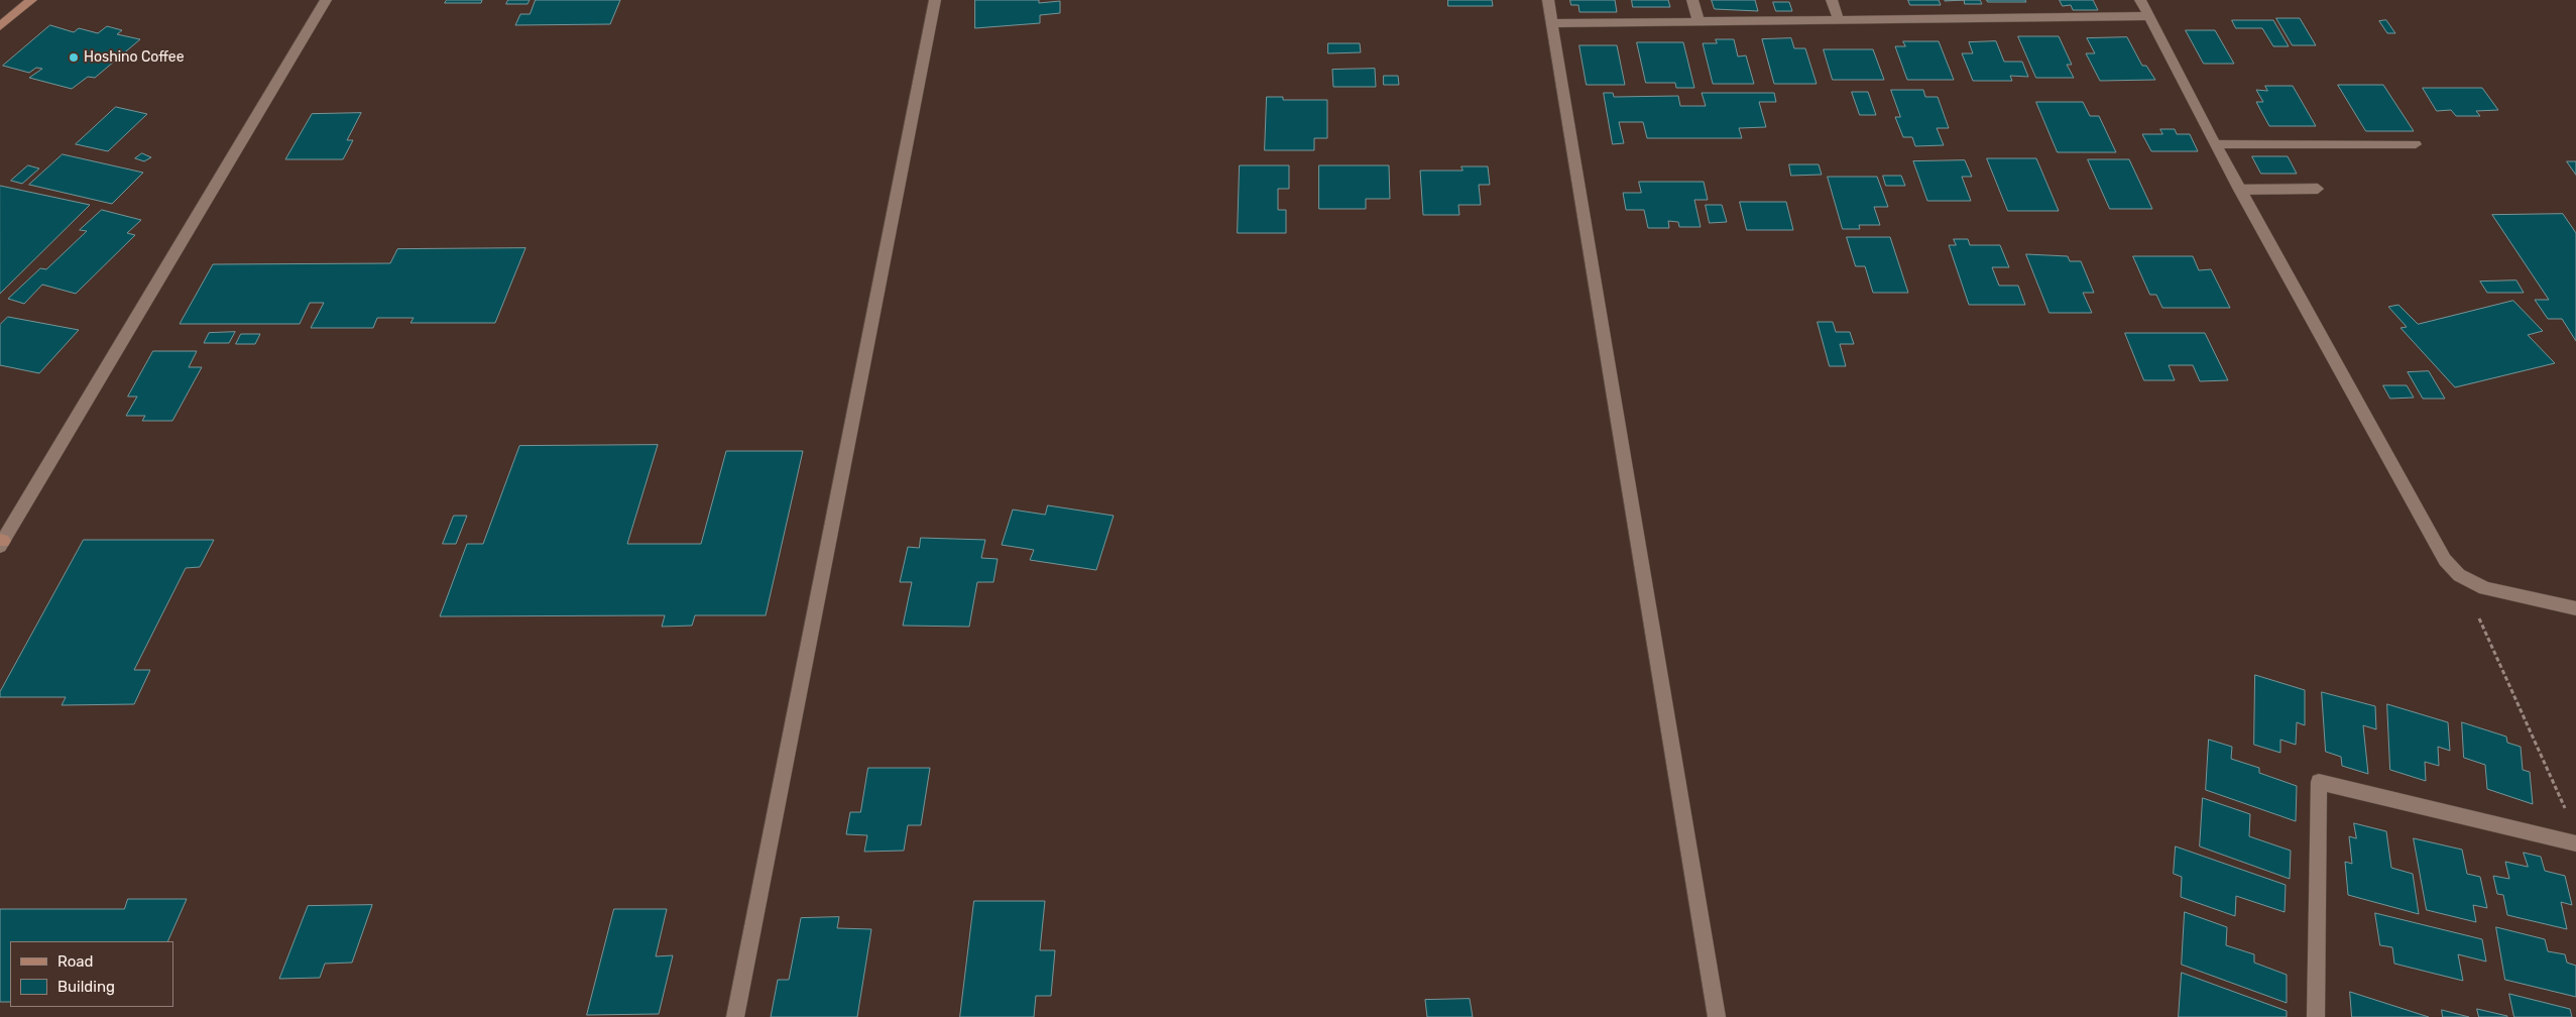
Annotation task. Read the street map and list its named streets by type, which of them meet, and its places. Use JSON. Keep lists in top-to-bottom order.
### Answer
{
  "places": ["Hoshino Coffee"],
  "legend": ["Road", "Building"]
}
